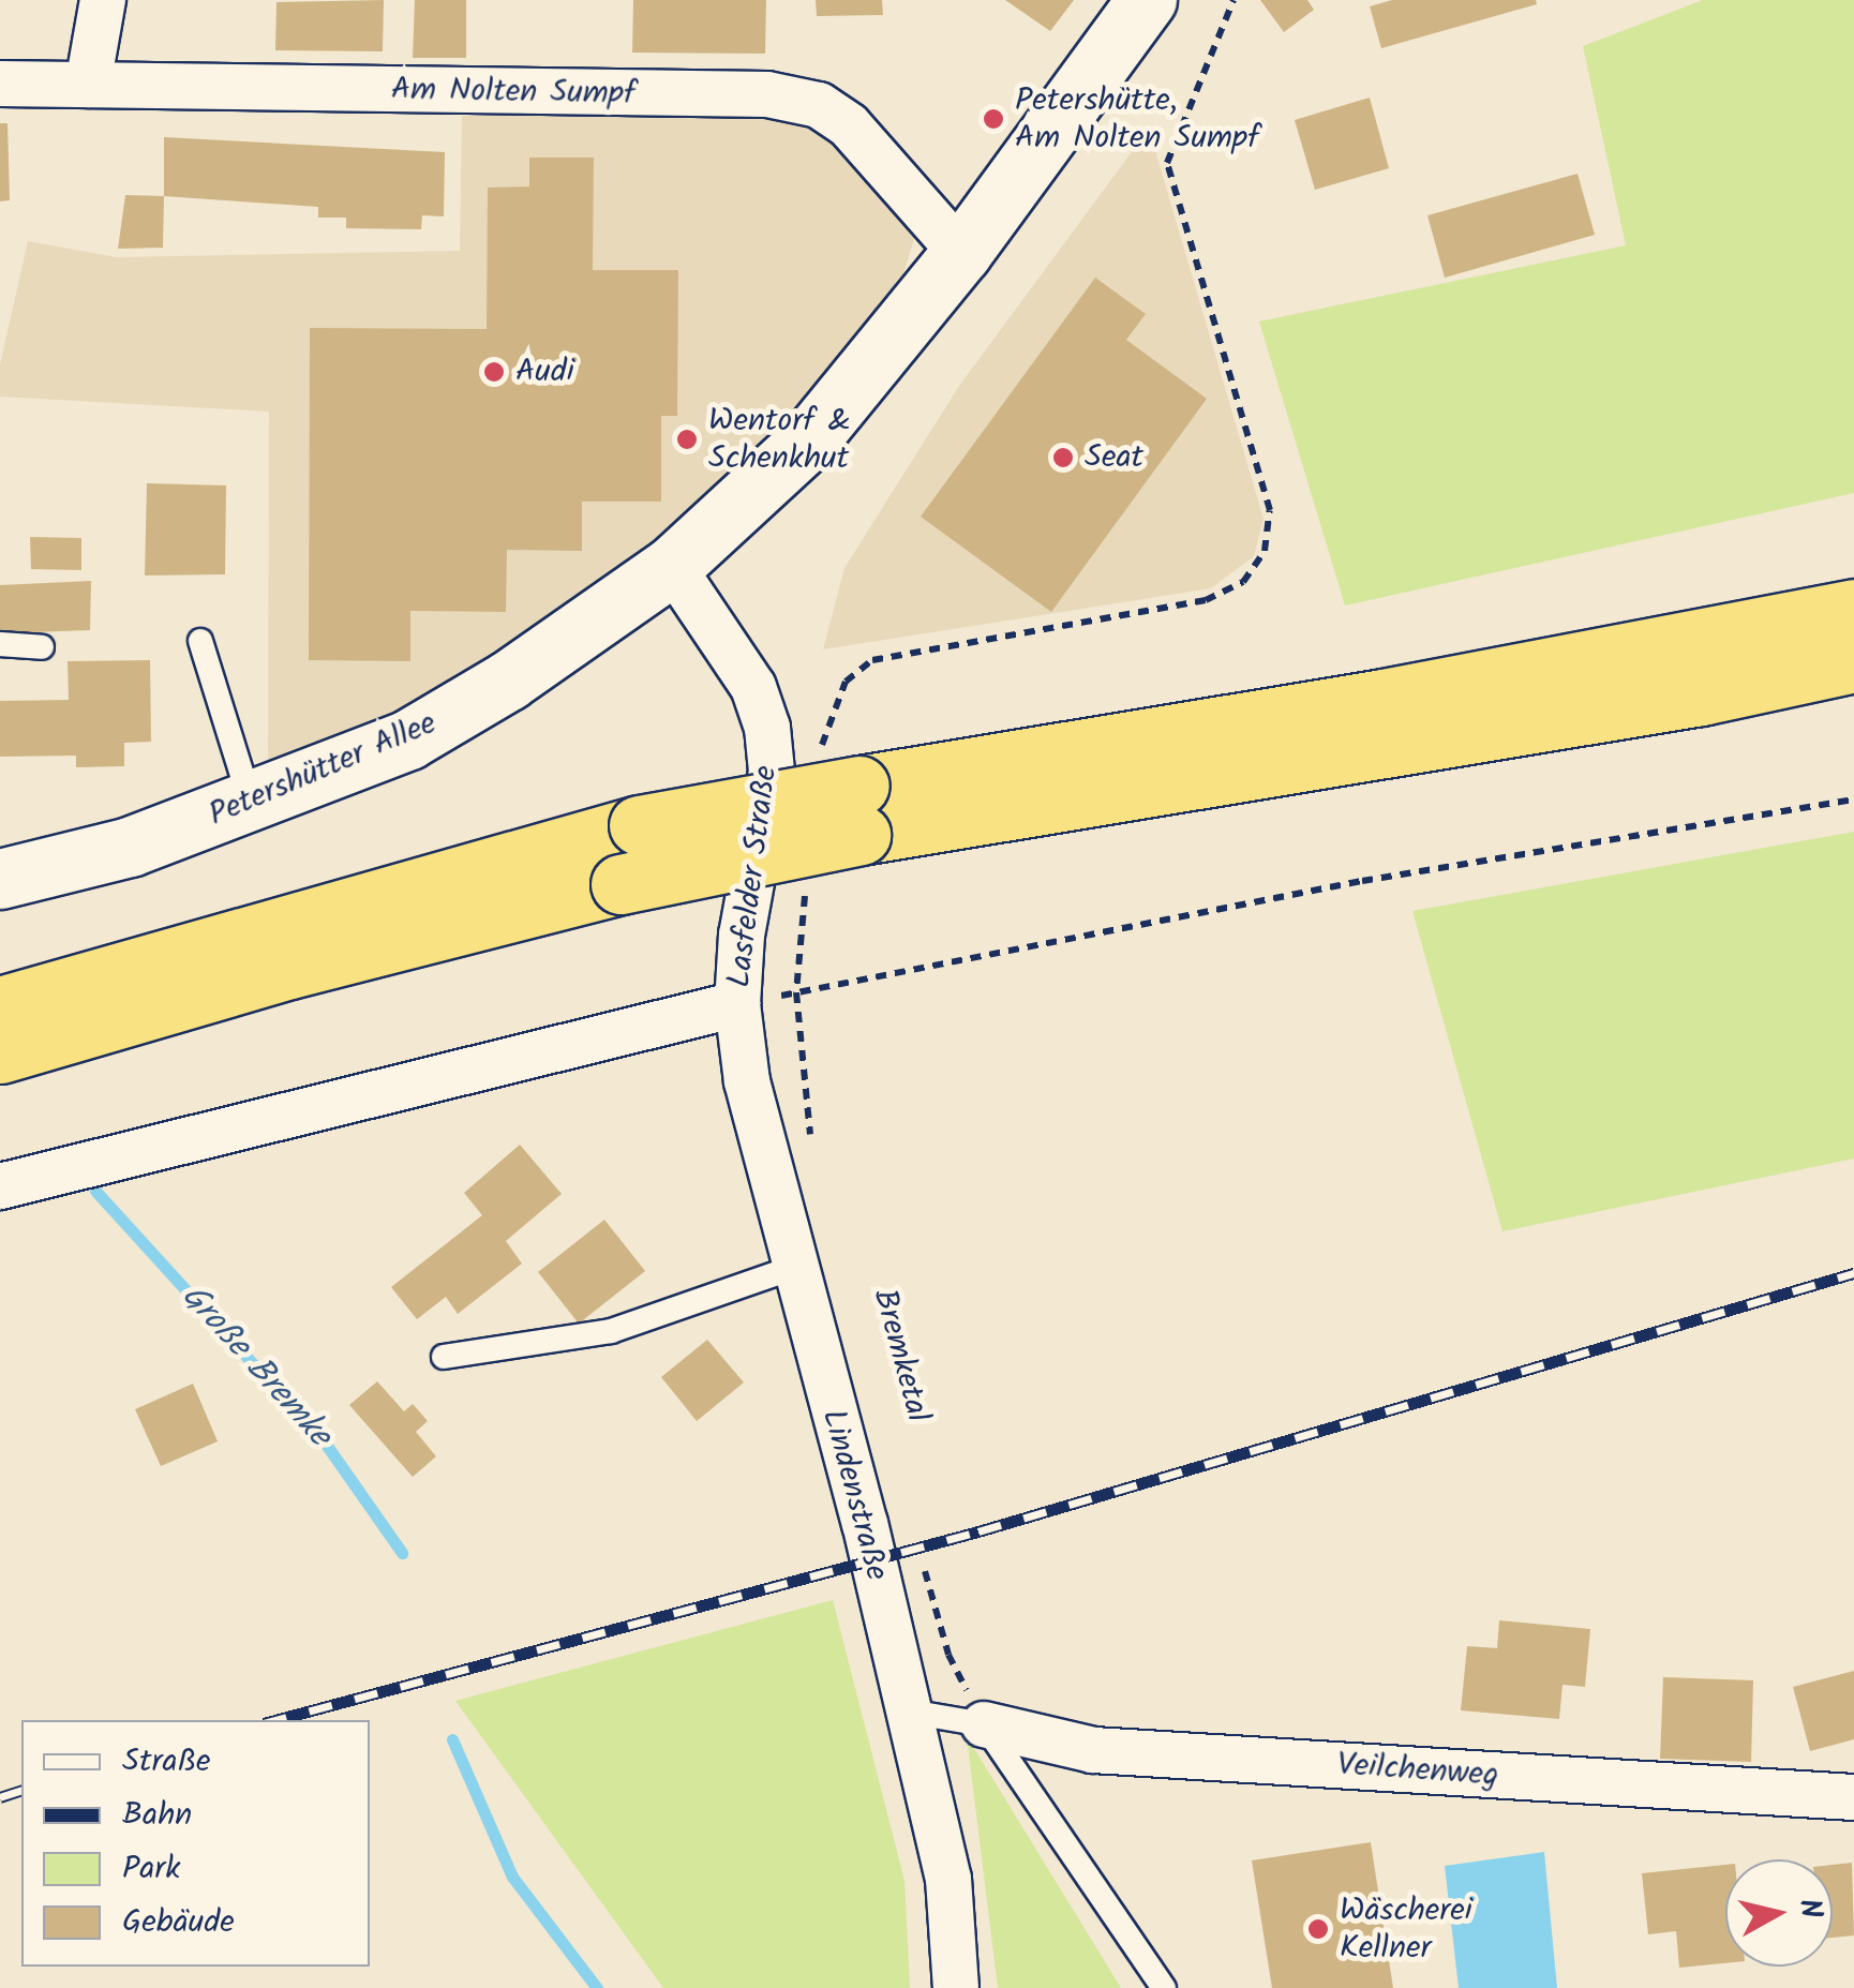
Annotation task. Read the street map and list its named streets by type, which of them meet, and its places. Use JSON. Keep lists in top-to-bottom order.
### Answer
{
  "streets": {
    "street": [
      "Am Nolten Sumpf",
      "Petershütter Allee",
      "Lasfelder Straße",
      "Lindenstraße",
      "Veilchenweg"
    ]
  },
  "crossings": [
    ["Petershütter Allee", "Lasfelder Straße"],
    ["Lasfelder Straße", "Lindenstraße"]
  ],
  "water": ["Große Bremke"],
  "places": [
    "Petershütte, Am Nolten Sumpf",
    "Audi",
    "Wentorf & Schenkhut",
    "Seat",
    "Wäscherei Kellner"
  ],
  "legend": [
    "Straße",
    "Bahn",
    "Park",
    "Gebäude"
  ],
  "north": "right"
}
